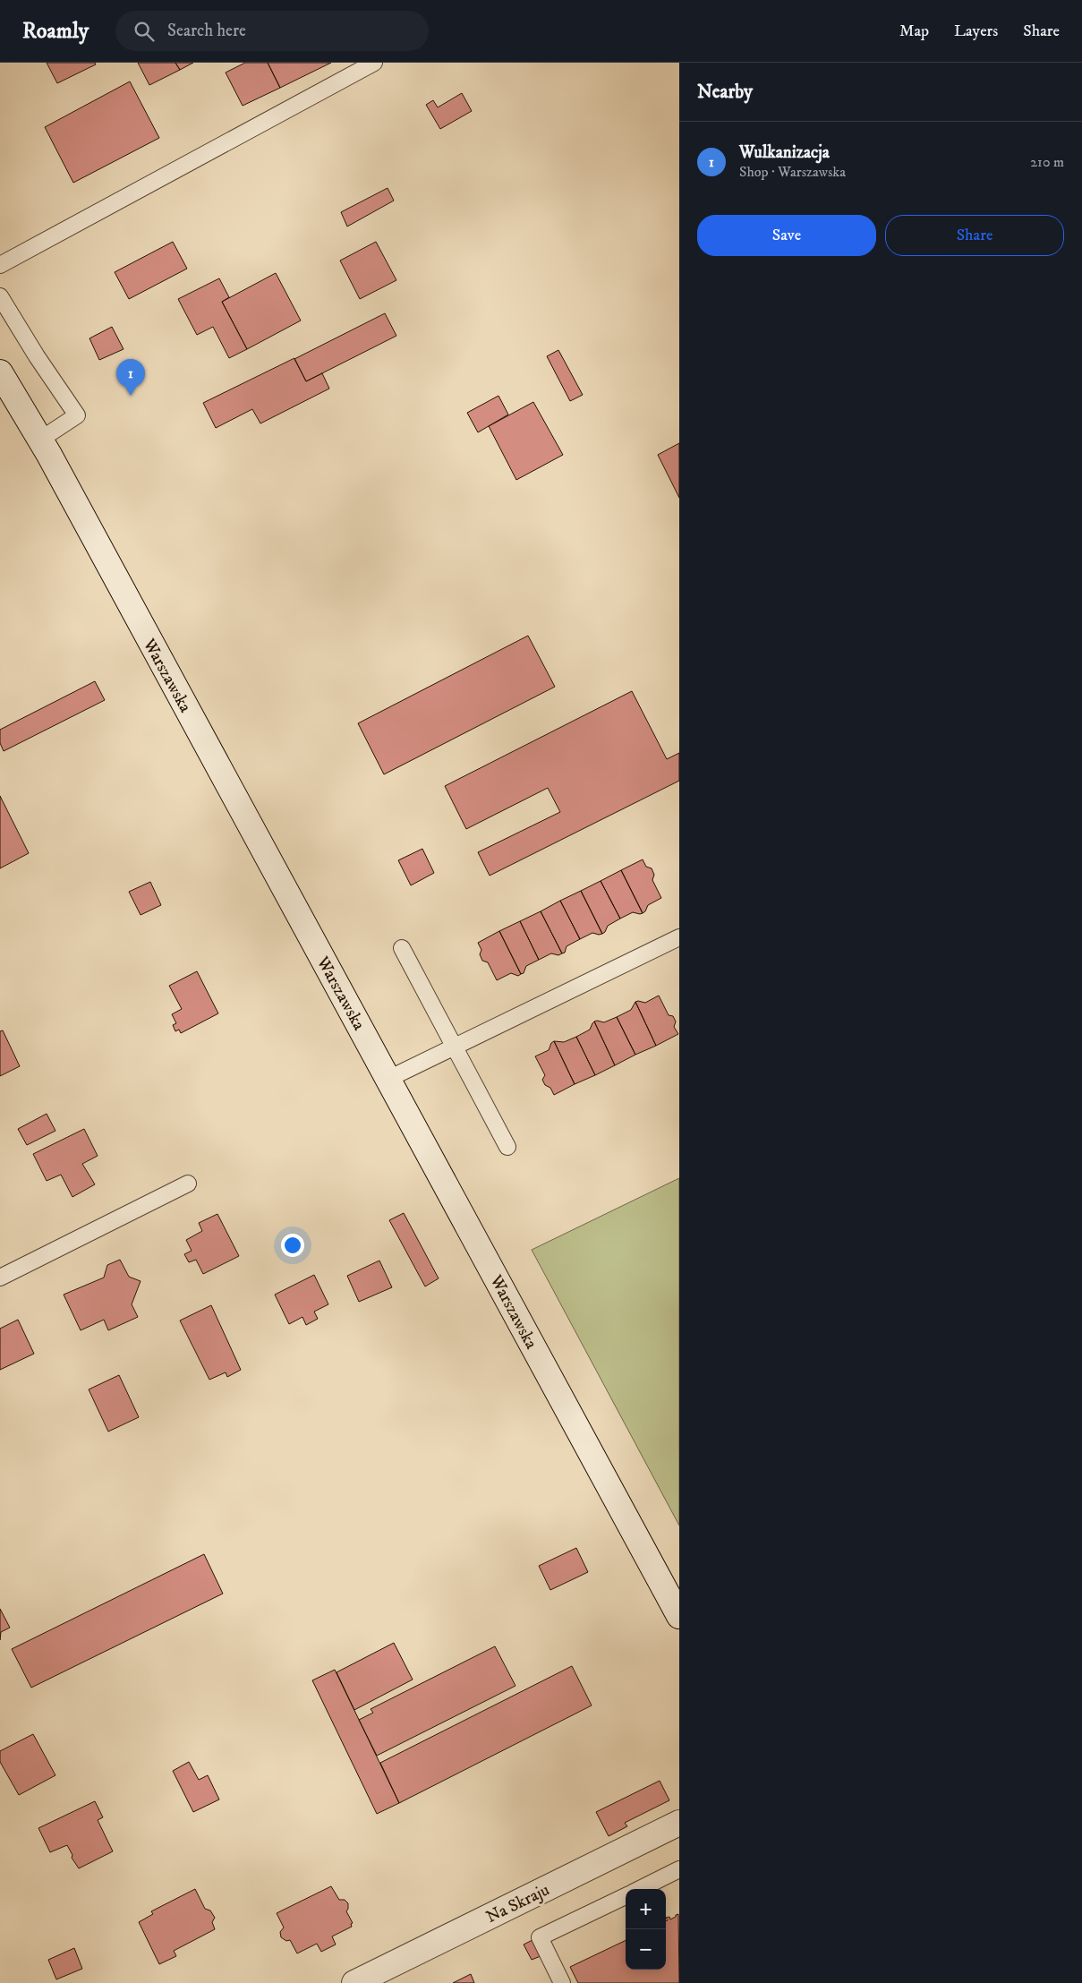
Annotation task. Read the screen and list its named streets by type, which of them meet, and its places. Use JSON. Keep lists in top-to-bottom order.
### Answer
{
  "streets": {
    "main road": ["Warszawska", "Na Skraju"]
  },
  "page": {
    "header": "Roamly",
    "search": "Search here",
    "nav": ["Map", "Layers", "Share"],
    "heading": "Nearby",
    "list": [
      {
        "mark": "1",
        "name": "Wulkanizacja",
        "note": "Shop · Warszawska",
        "value": "210 m"
      }
    ],
    "buttons": ["Save", "Share"],
    "pins": "1",
    "map_buttons": ["+", "−"]
  }
}
